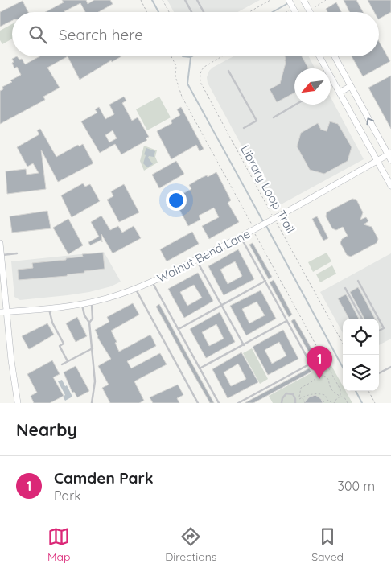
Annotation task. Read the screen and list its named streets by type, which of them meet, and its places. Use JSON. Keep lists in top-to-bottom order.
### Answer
{
  "streets": {
    "street": ["Walnut Bend Lane"],
    "path": ["Library Loop Trail"]
  },
  "crossings": [
    ["Library Loop Trail", "Walnut Bend Lane"]
  ],
  "north": "bottom left",
  "page": {
    "search": "Search here",
    "pins": "1",
    "heading": "Nearby",
    "list": [
      {
        "mark": "1",
        "name": "Camden Park",
        "note": "Park",
        "value": "300 m"
      }
    ],
    "nav": ["Map", "Directions", "Saved"]
  }
}
